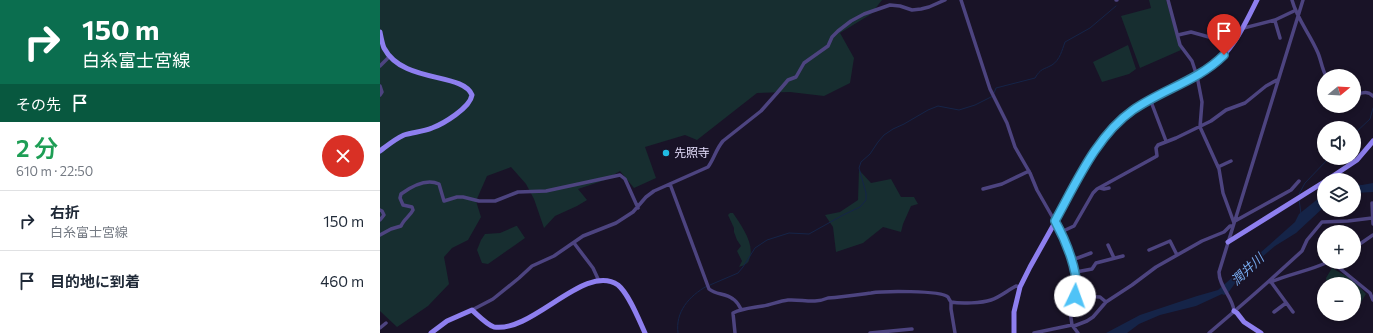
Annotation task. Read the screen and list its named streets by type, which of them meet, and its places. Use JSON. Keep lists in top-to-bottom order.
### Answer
{
  "water": ["潤井川"],
  "places": ["先照寺"],
  "north": "right",
  "page": {
    "turn": ["150 m", "白糸富士宮線"],
    "map_buttons": ["+", "−"],
    "then": "その先",
    "heading": ["2 分", "610 m · 22:50"],
    "list": [
      {
        "name": "右折",
        "note": "白糸富士宮線",
        "value": "150 m"
      },
      {
        "name": "目的地に到着",
        "value": "460 m"
      }
    ]
  }
}
